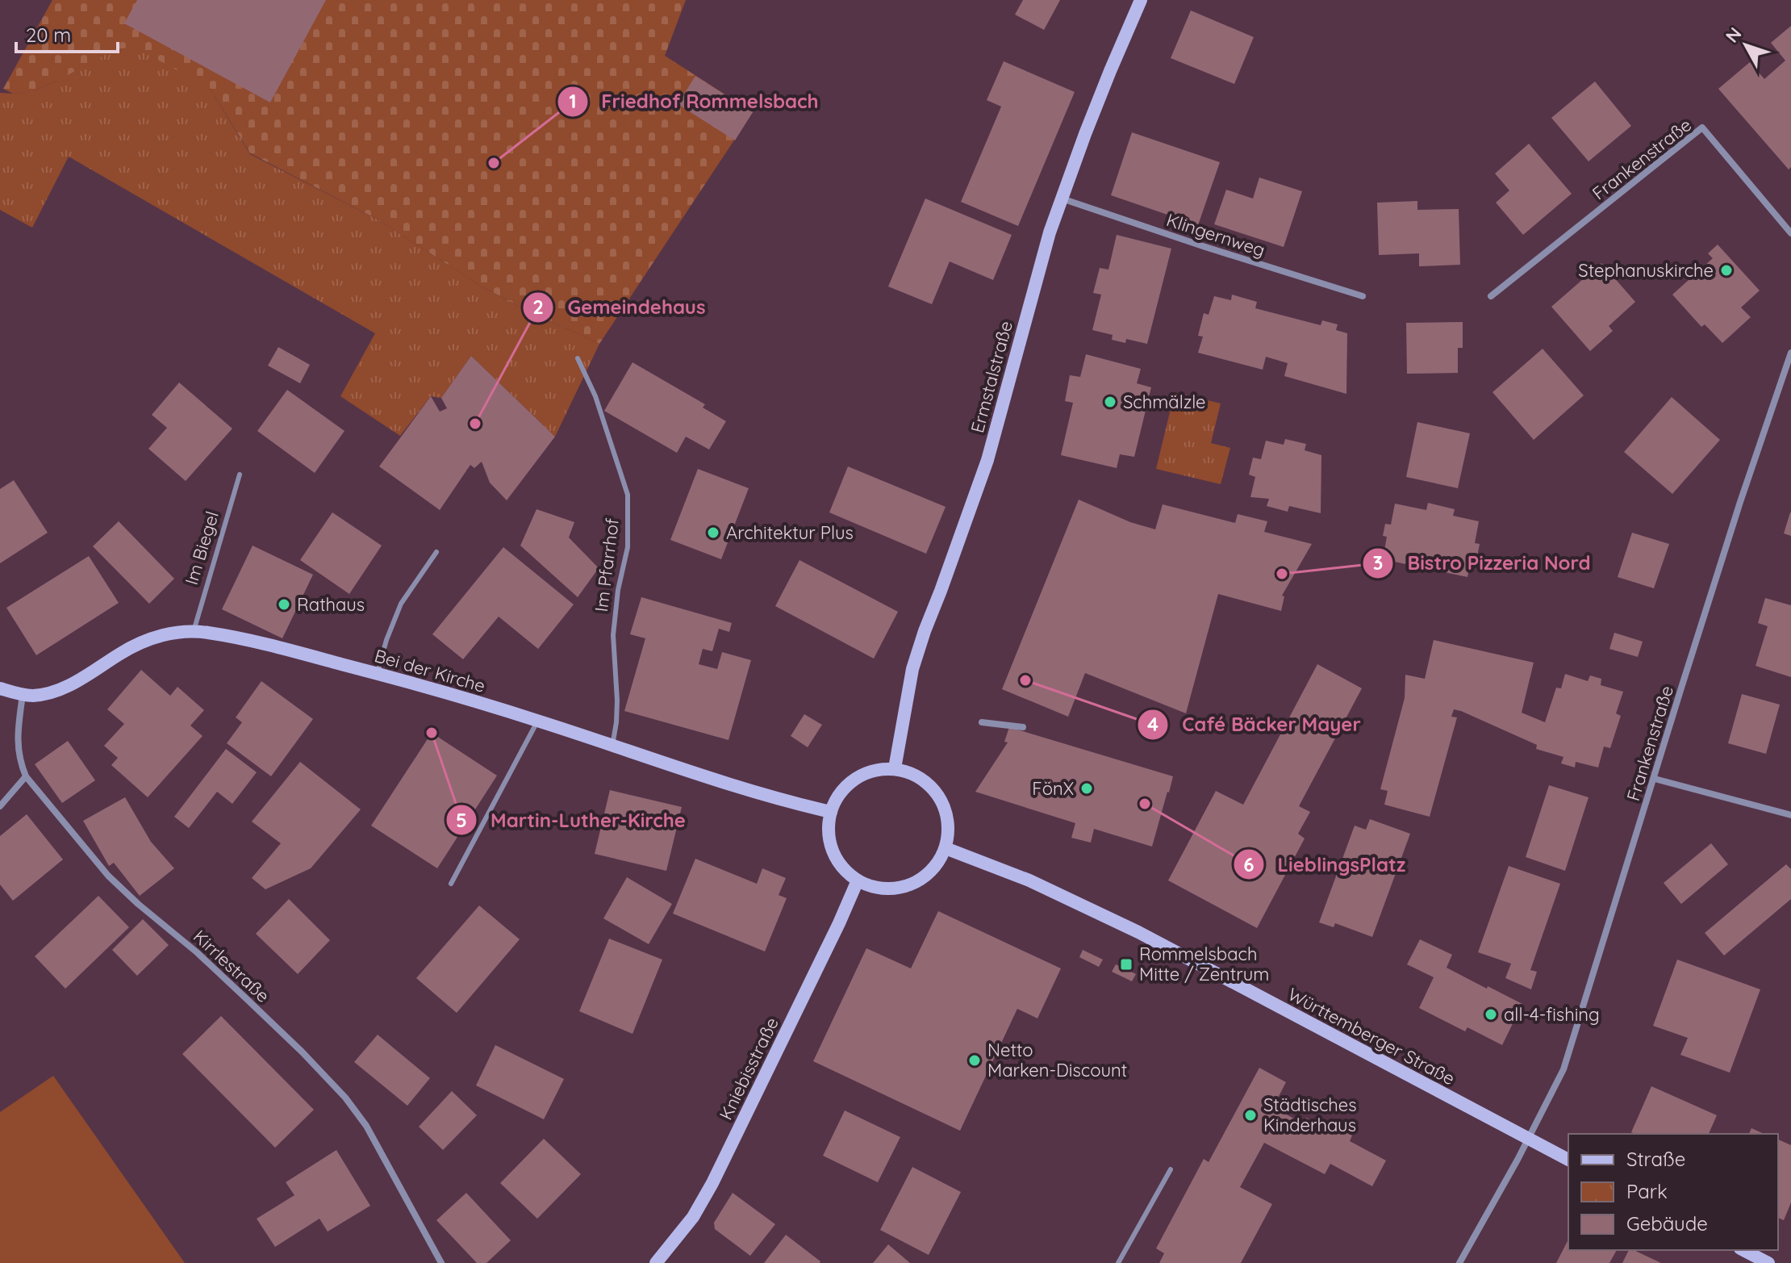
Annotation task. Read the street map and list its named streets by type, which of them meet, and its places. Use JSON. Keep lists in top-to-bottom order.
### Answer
{
  "streets": {
    "main road": [
      "Ermstalstraße",
      "Bei der Kirche",
      "Württemberger Straße",
      "Kniebisstraße"
    ],
    "street": ["Frankenstraße", "Klingernweg", "Kirrlestraße"],
    "lane": ["Im Biegel", "Im Pfarrhof"]
  },
  "crossings": [
    ["Frankenstraße", "Württemberger Straße"],
    ["Klingernweg", "Ermstalstraße"],
    ["Ermstalstraße", "Bei der Kirche"],
    ["Ermstalstraße", "Württemberger Straße"],
    ["Ermstalstraße", "Kniebisstraße"],
    ["Im Biegel", "Bei der Kirche"],
    ["Im Pfarrhof", "Bei der Kirche"],
    ["Bei der Kirche", "Kirrlestraße"],
    ["Bei der Kirche", "Württemberger Straße"],
    ["Bei der Kirche", "Kniebisstraße"],
    ["Württemberger Straße", "Kniebisstraße"]
  ],
  "places": {
    "other": [
      "Friedhof Rommelsbach",
      "Stephanuskirche",
      "Schmälzle",
      "Gemeindehaus",
      "Architektur Plus",
      "Bistro Pizzeria Nord",
      "Rathaus",
      "Café Bäcker Mayer",
      "Martin-Luther-Kirche",
      "FönX",
      "LieblingsPlatz",
      "all-4-fishing",
      "Netto Marken-Discount",
      "Städtisches Kinderhaus"
    ],
    "transit": ["Rommelsbach Mitte / Zentrum"]
  },
  "legend": ["Straße", "Park", "Gebäude"],
  "scale_bar": "20 m",
  "north": "top left"
}
